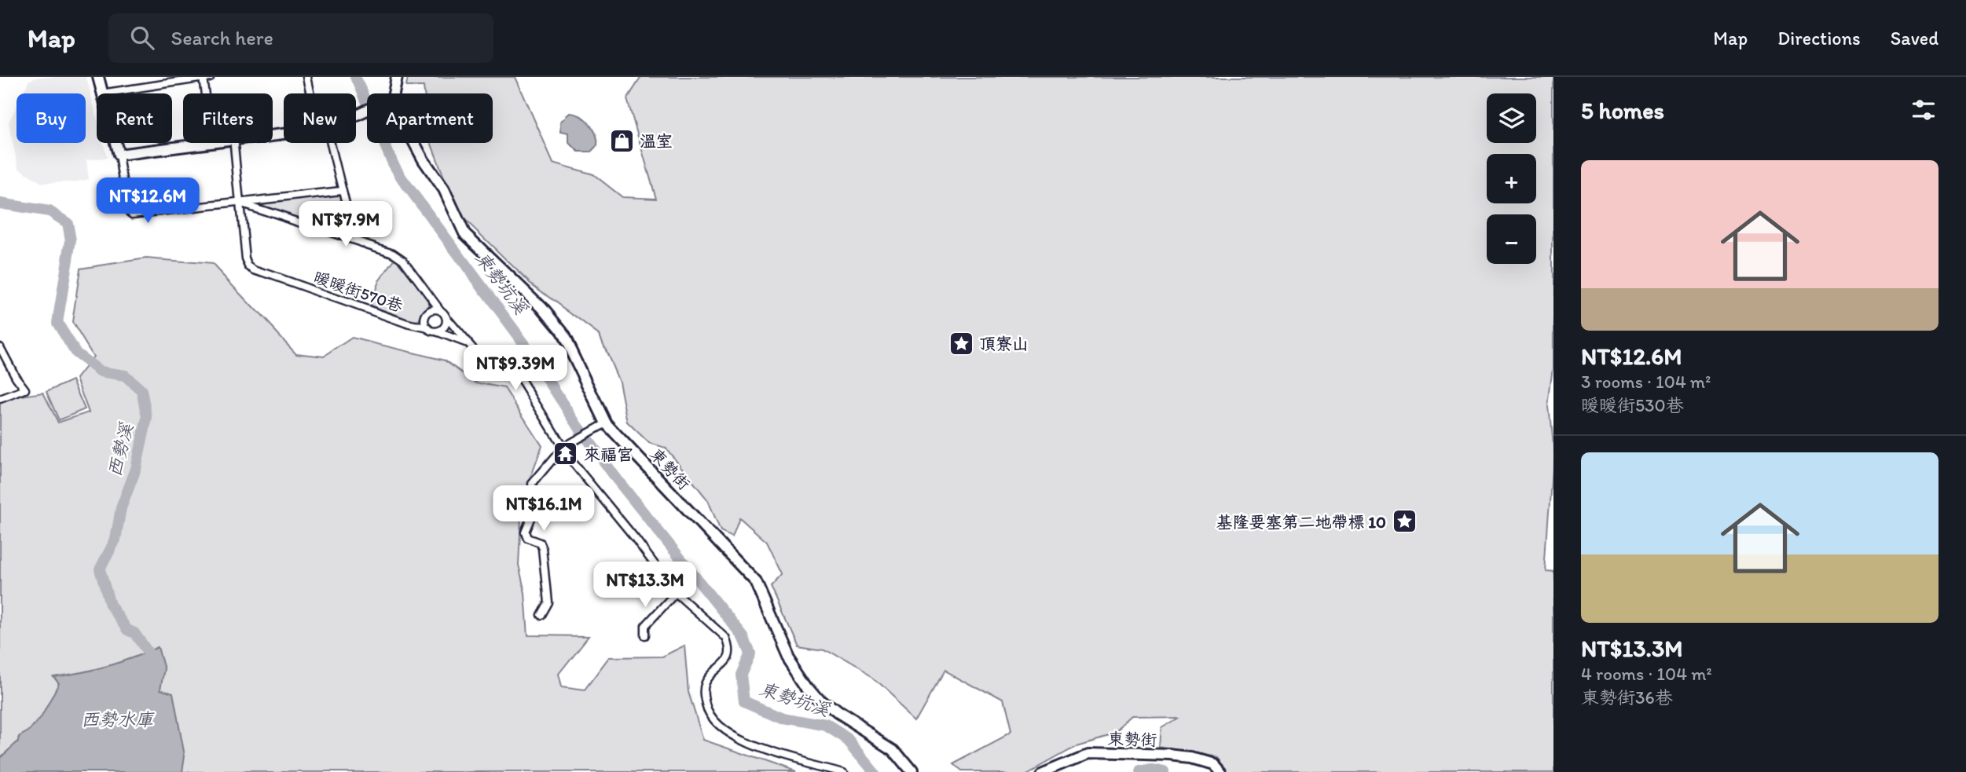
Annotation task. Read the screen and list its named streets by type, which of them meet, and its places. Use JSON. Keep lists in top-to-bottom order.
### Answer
{
  "streets": {
    "main road": ["東勢街"],
    "street": ["暖暖街570巷"]
  },
  "water": ["東勢坑溪", "西勢溪", "西勢水庫"],
  "places": {
    "shop": ["溫室"],
    "place": ["頂寮山", "基隆要塞第二地帶標 10"],
    "temple": ["來福宮"]
  },
  "page": {
    "header": "Map",
    "search": "Search here",
    "nav": ["Map", "Directions", "Saved"],
    "heading": "5 homes",
    "map_buttons": ["+", "−"],
    "chip": [
      "Buy",
      "Rent",
      "Filters",
      "New",
      "Apartment"
    ],
    "list": [
      {
        "name": "NT$12.6M",
        "note": "3 rooms · 104 m² · 暖暖街530巷"
      },
      {
        "name": "NT$13.3M",
        "note": "4 rooms · 104 m² · 東勢街36巷"
      }
    ],
    "price": [
      "NT$12.6M",
      "NT$7.9M",
      "NT$9.39M",
      "NT$16.1M",
      "NT$13.3M"
    ]
  }
}
